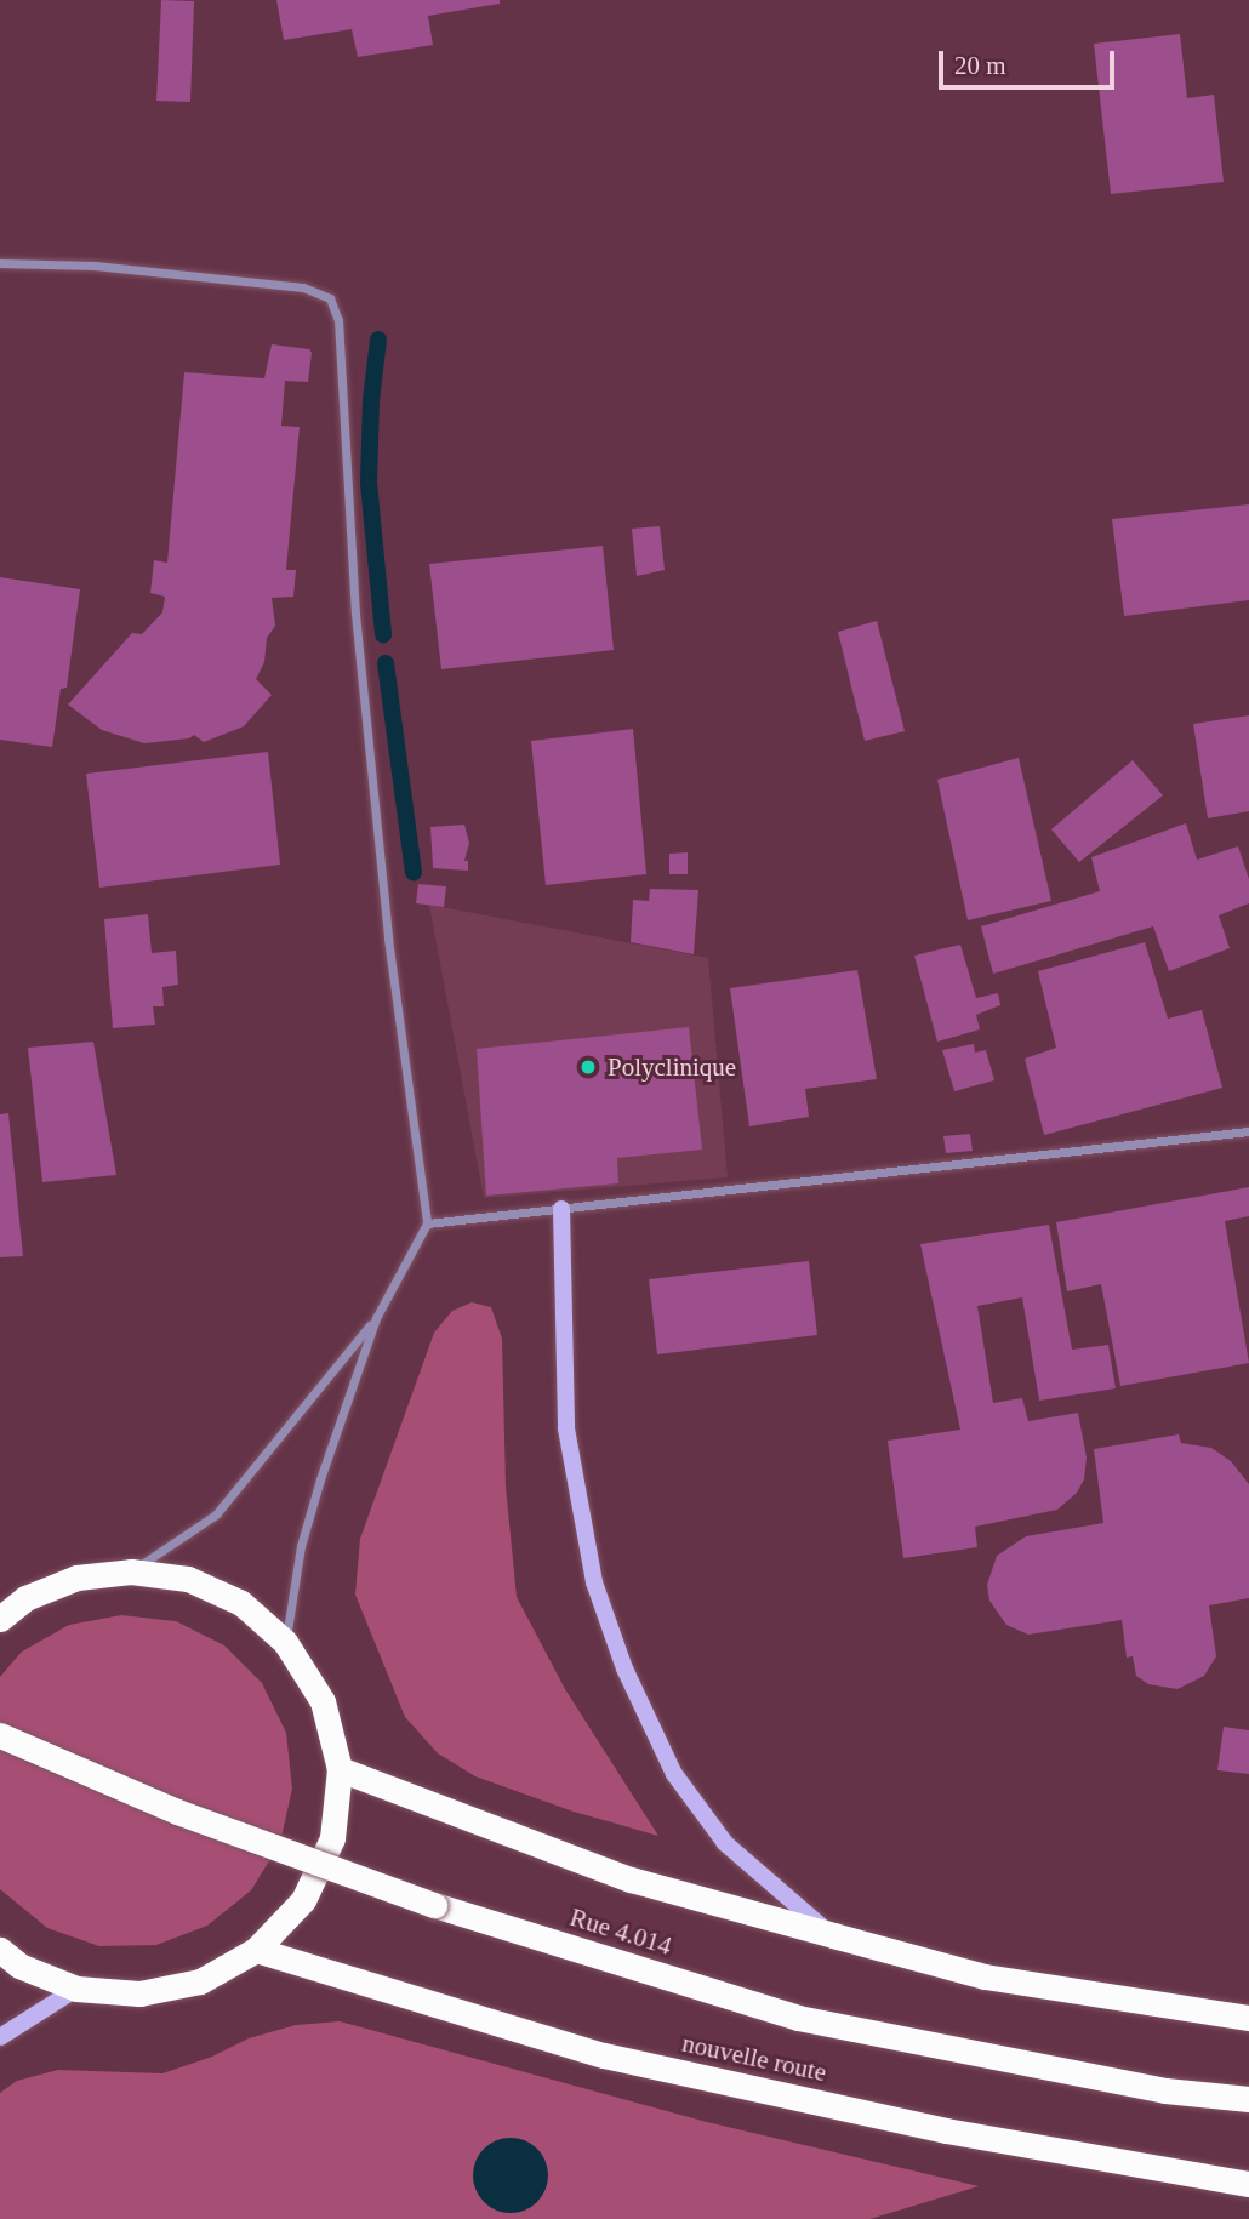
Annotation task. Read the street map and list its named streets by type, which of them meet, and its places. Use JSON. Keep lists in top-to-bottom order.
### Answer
{
  "streets": {
    "highway": ["Rue 4.014", "nouvelle route"]
  },
  "places": ["Polyclinique"],
  "scale_bar": "20 m"
}
